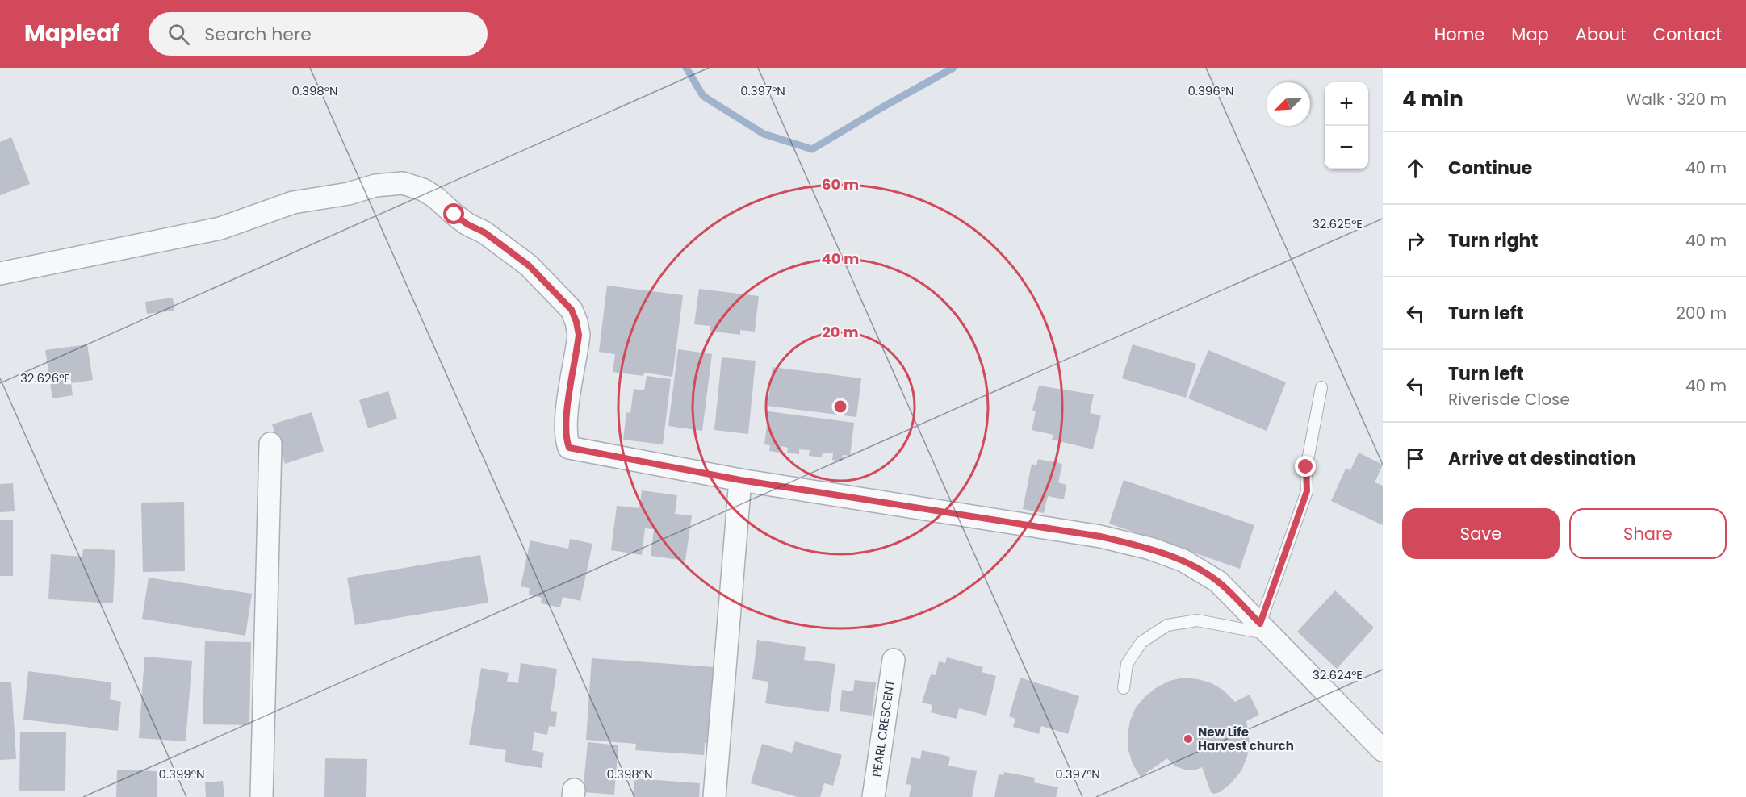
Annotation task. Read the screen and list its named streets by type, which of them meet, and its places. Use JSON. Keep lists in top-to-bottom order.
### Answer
{
  "streets": {
    "street": ["PEARL CRESCENT"]
  },
  "places": ["New Life Harvest church"],
  "north": "bottom left",
  "page": {
    "header": "Mapleaf",
    "search": "Search here",
    "nav": [
      "Home",
      "Map",
      "About",
      "Contact"
    ],
    "heading": ["4 min", "Walk · 320 m"],
    "map_buttons": ["+", "−"],
    "list": [
      ["Continue", "40 m"],
      ["Turn right", "40 m"],
      ["Turn left", "200 m"],
      ["Turn left", "Riverisde Close", "40 m"],
      "Arrive at destination"
    ],
    "buttons": ["Save", "Share"]
  },
  "coordinates": [
    "0.398°N",
    "0.397°N",
    "0.396°N",
    "32.625°E",
    "32.626°E",
    "32.624°E",
    "0.399°N"
  ],
  "rings": ["60 m", "40 m", "20 m"]
}
